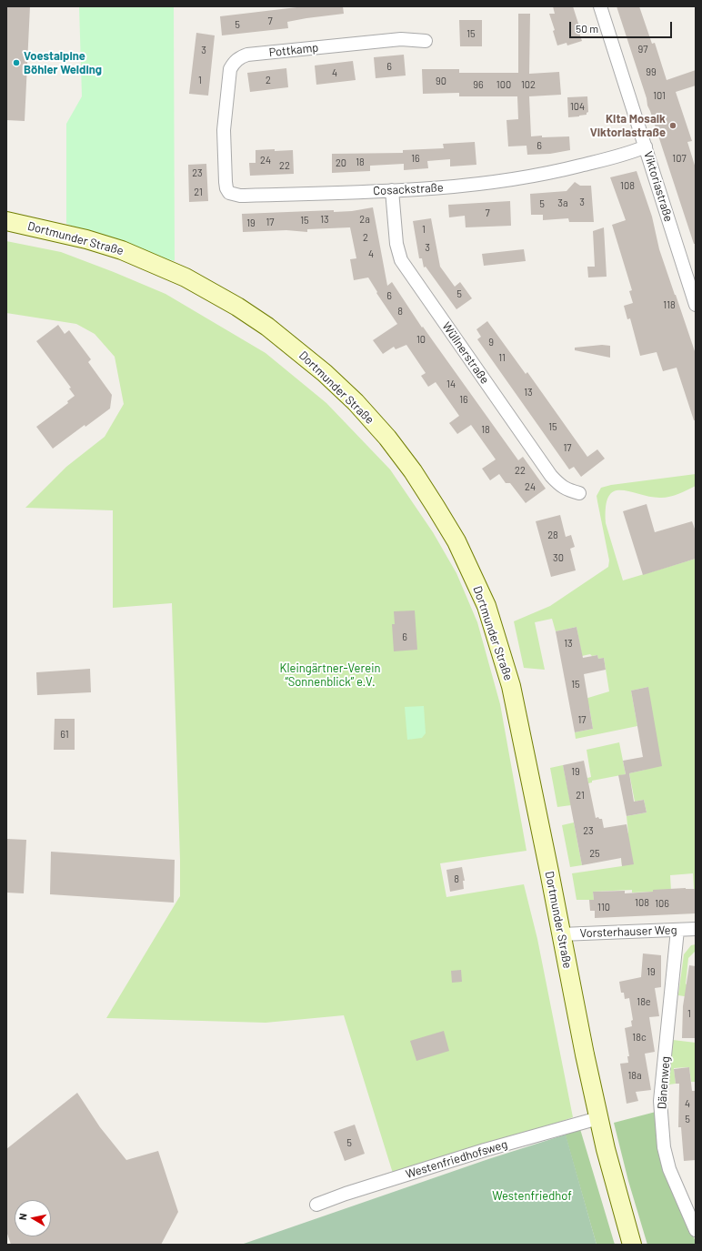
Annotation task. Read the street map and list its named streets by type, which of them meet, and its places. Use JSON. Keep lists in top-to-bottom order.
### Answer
{
  "streets": {
    "main road": ["Dortmunder Straße"],
    "street": [
      "Pottkamp",
      "Viktoriastraße",
      "Cosackstraße",
      "Wüllnerstraße",
      "Vorsterhauser Weg",
      "Dänenweg",
      "Westenfriedhofsweg"
    ]
  },
  "crossings": [
    ["Pottkamp", "Cosackstraße"],
    ["Viktoriastraße", "Cosackstraße"],
    ["Cosackstraße", "Wüllnerstraße"],
    ["Dortmunder Straße", "Vorsterhauser Weg"],
    ["Dortmunder Straße", "Westenfriedhofsweg"],
    ["Vorsterhauser Weg", "Dänenweg"]
  ],
  "parks": ["Kleingärtner-Verein “Sonnenblick” e.V.", "Westenfriedhof"],
  "places": ["Voestalpine Böhler Welding", "Kita Mosaik Viktoriastraße"],
  "house_numbers": [
    "7",
    "5",
    "15",
    "97",
    "3",
    "6",
    "99",
    "4",
    "1",
    "2",
    "90",
    "96",
    "100",
    "102",
    "101",
    "104",
    "6",
    "16",
    "107",
    "24",
    "18",
    "20",
    "22",
    "23",
    "108",
    "21",
    "3",
    "3a",
    "5",
    "7",
    "13",
    "2a",
    "15",
    "17",
    "19",
    "1",
    "2",
    "3",
    "4",
    "5",
    "6",
    "118",
    "8",
    "10",
    "9",
    "11",
    "14",
    "13",
    "16",
    "15",
    "18",
    "17",
    "22",
    "24",
    "28",
    "30",
    "6",
    "13",
    "15",
    "17",
    "61",
    "19",
    "21",
    "23",
    "25",
    "8",
    "108",
    "106",
    "110",
    "19",
    "18e",
    "1",
    "18c",
    "18a",
    "4",
    "5",
    "5"
  ],
  "scale_bar": "50 m",
  "north": "left"
}
